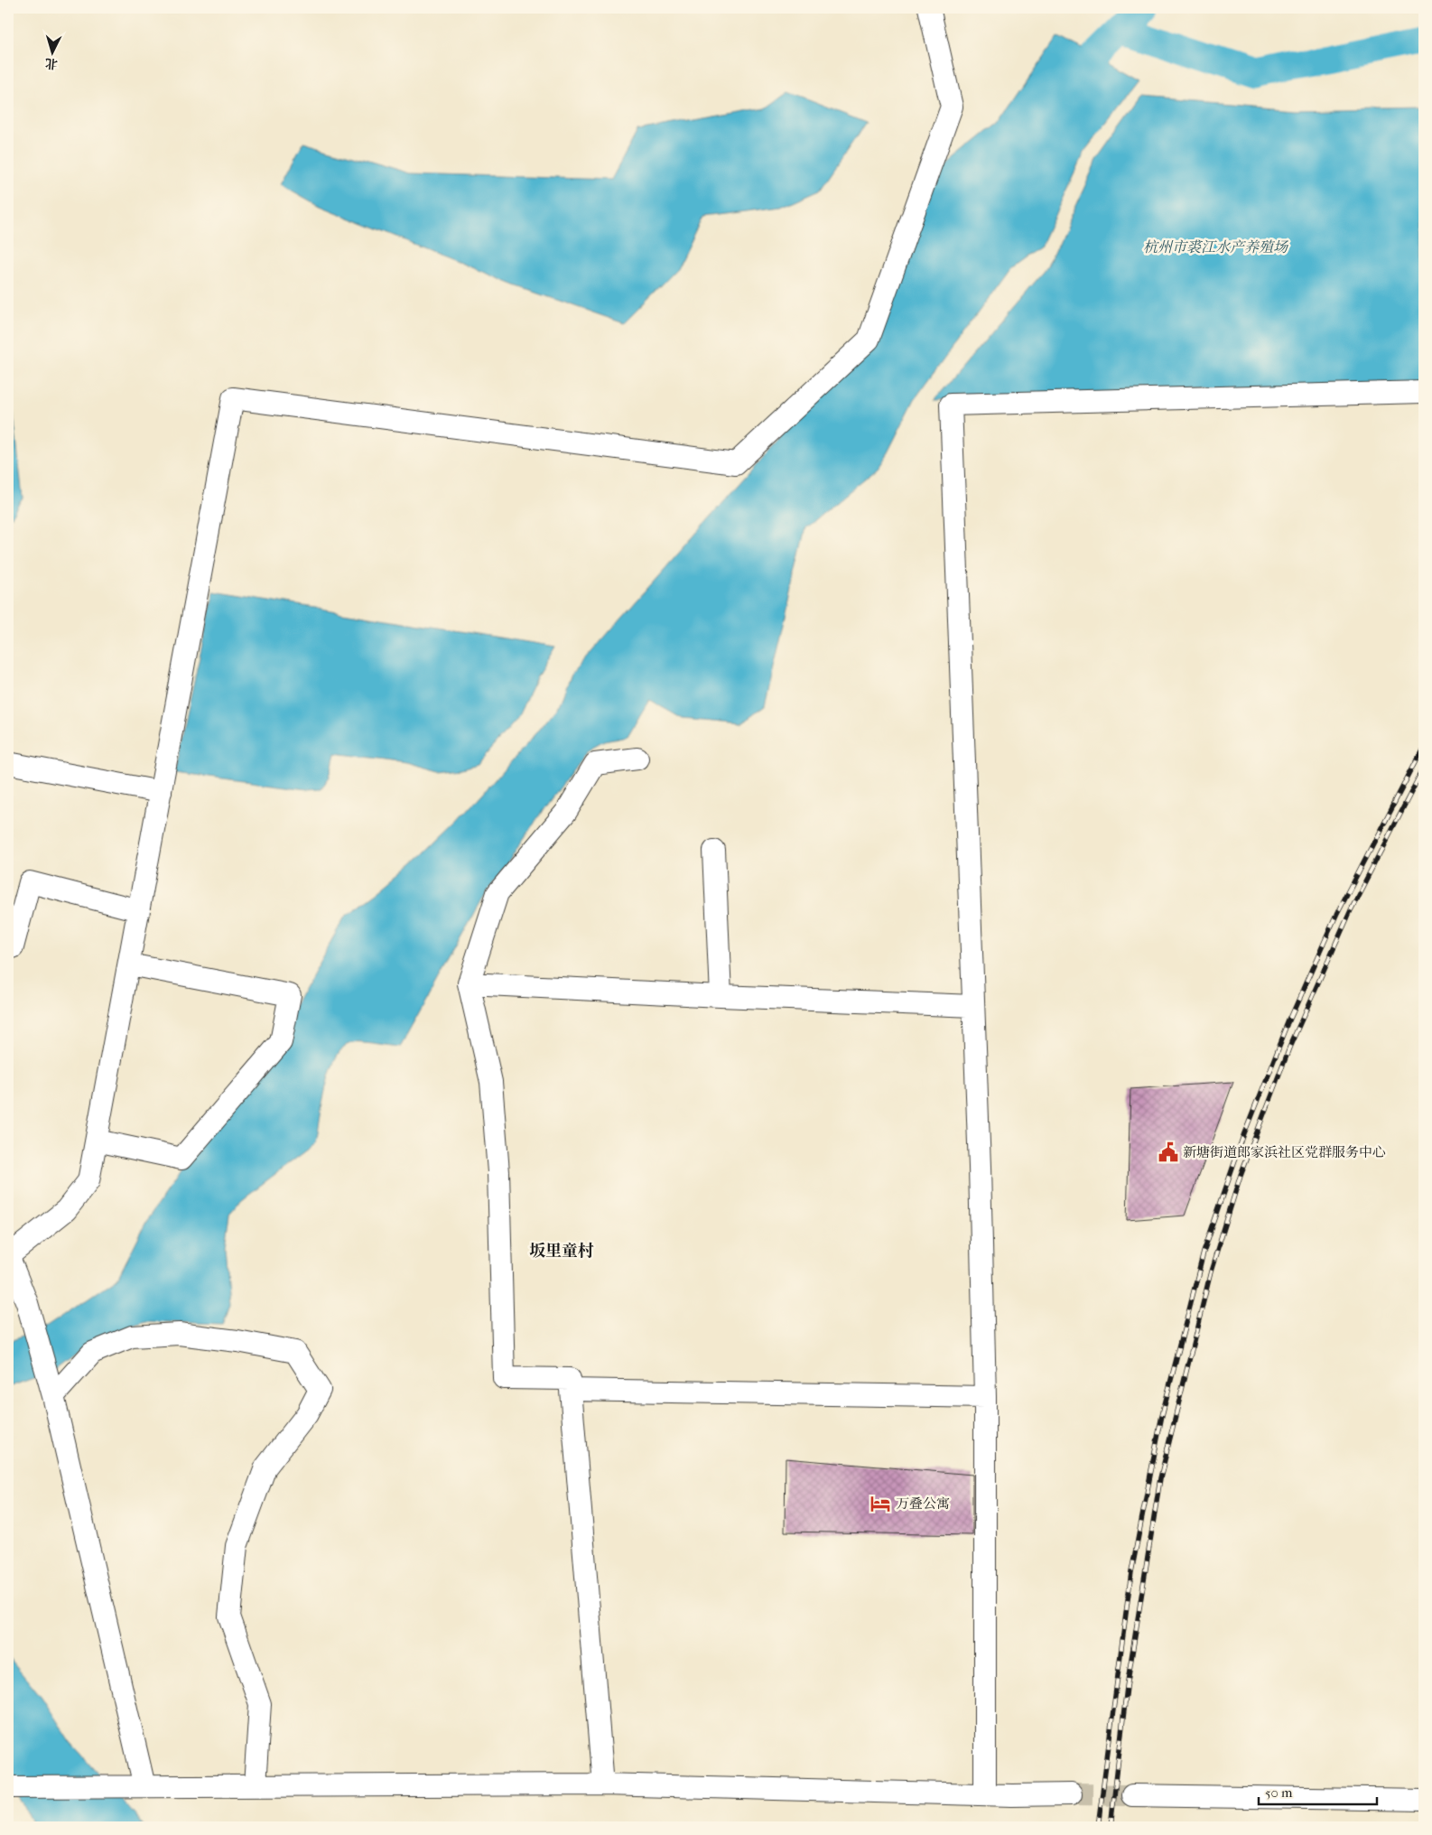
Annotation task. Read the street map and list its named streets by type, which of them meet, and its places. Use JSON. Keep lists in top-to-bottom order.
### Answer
{
  "districts": ["坂里童村"],
  "water": ["杭州市裘江水产养殖场"],
  "places": {
    "public building": ["新塘街道郎家浜社区党群服务中心"],
    "hotel": ["万叠公寓"]
  },
  "scale_bar": "50 m",
  "north": "bottom"
}
